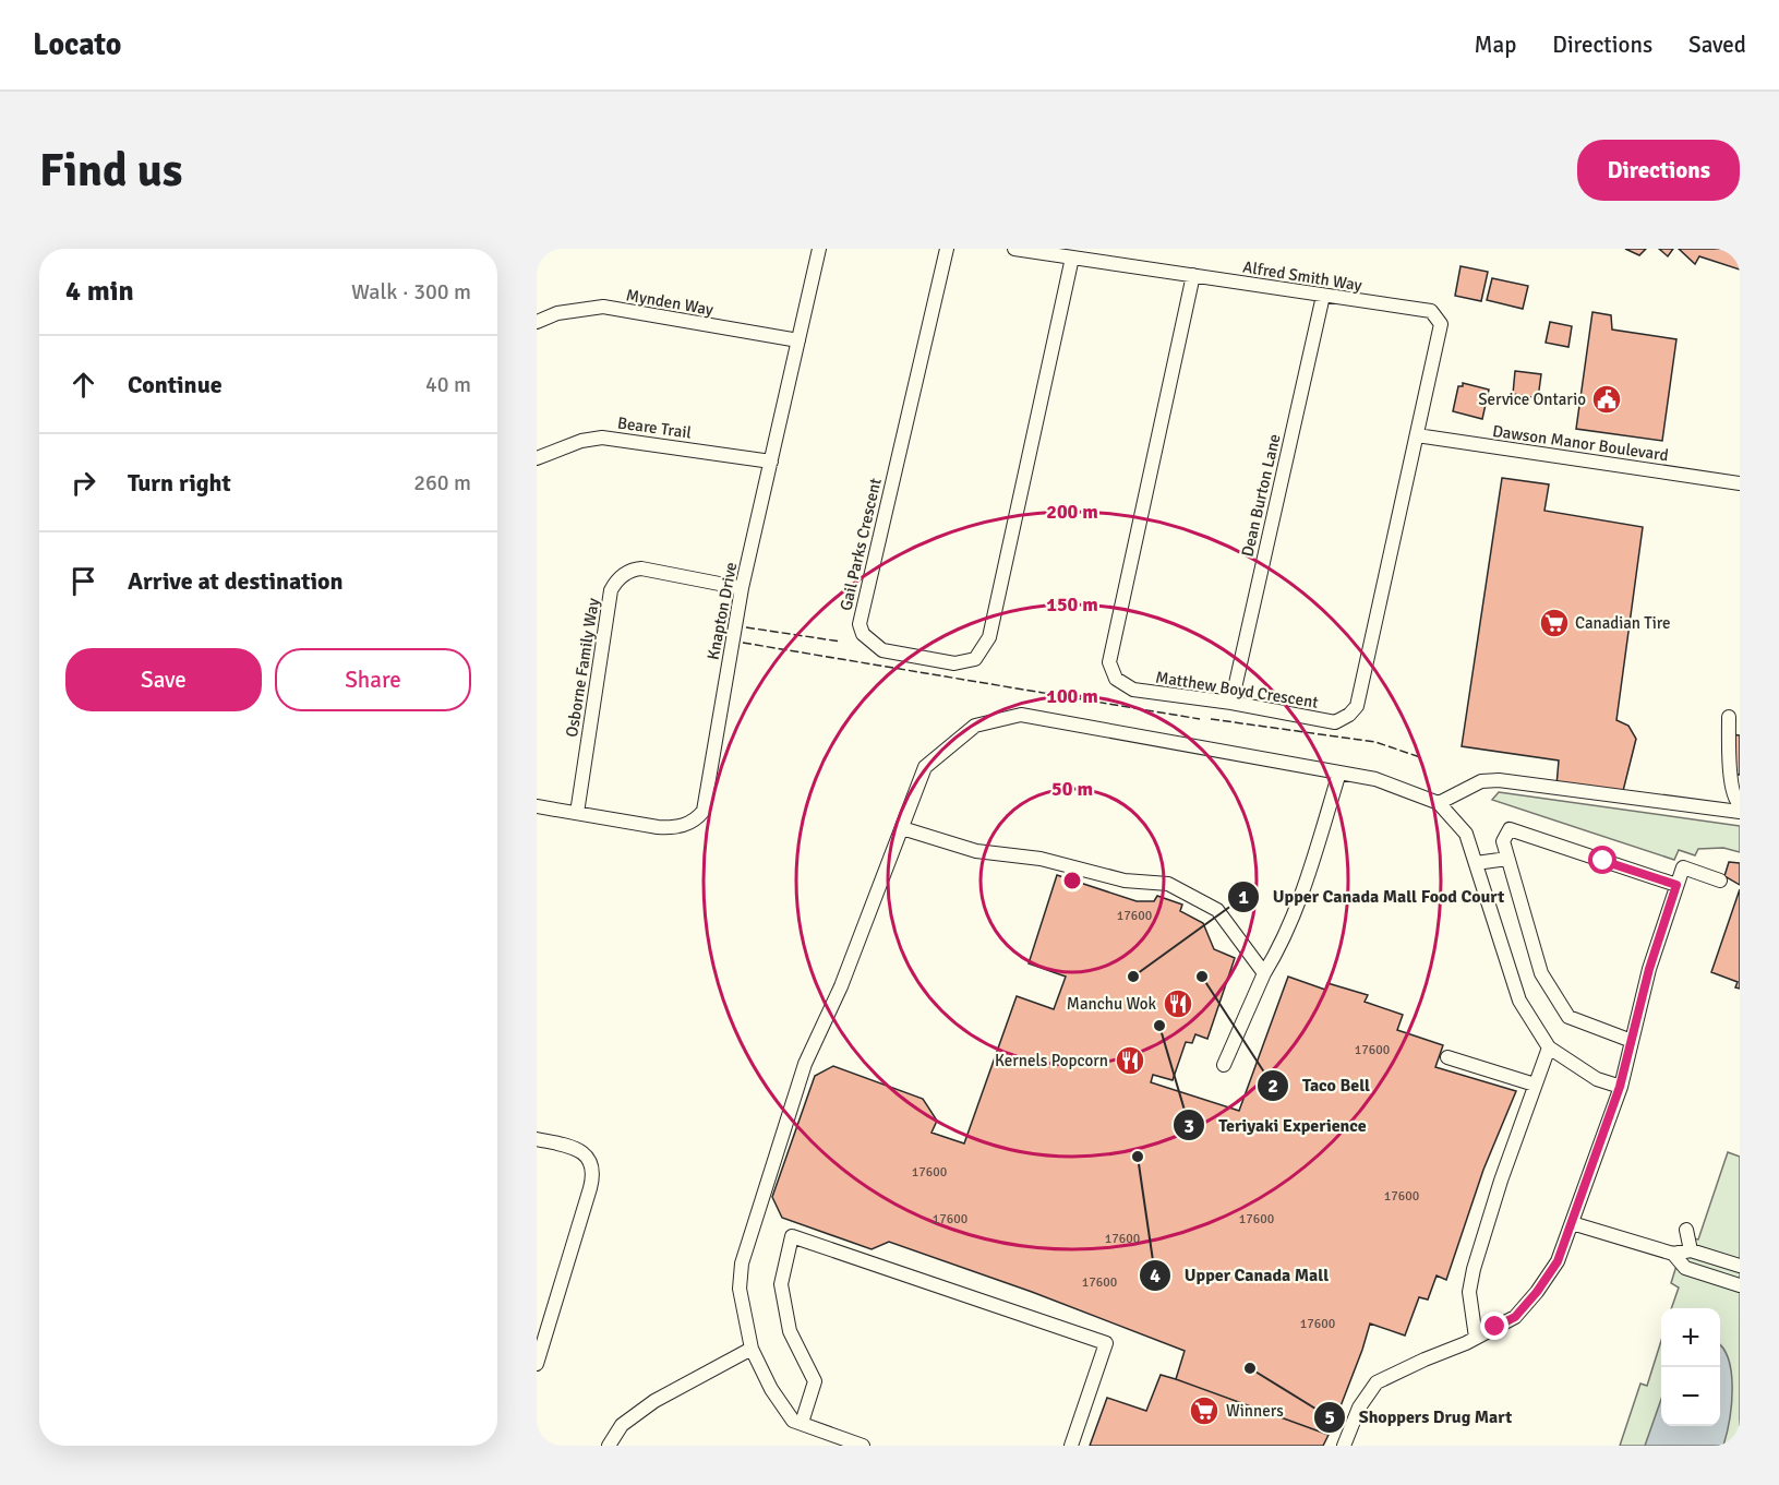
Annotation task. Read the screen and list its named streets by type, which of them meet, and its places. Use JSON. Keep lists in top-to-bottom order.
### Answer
{
  "streets": {
    "street": [
      "Alfred Smith Way",
      "Mynden Way",
      "Beare Trail",
      "Dawson Manor Boulevard",
      "Dean Burton Lane",
      "Gail Parks Crescent",
      "Knapton Drive",
      "Osborne Family Way",
      "Matthew Boyd Crescent"
    ]
  },
  "crossings": [
    ["Alfred Smith Way", "Dean Burton Lane"],
    ["Alfred Smith Way", "Gail Parks Crescent"],
    ["Alfred Smith Way", "Matthew Boyd Crescent"],
    ["Mynden Way", "Knapton Drive"],
    ["Beare Trail", "Knapton Drive"],
    ["Dawson Manor Boulevard", "Matthew Boyd Crescent"],
    ["Dean Burton Lane", "Matthew Boyd Crescent"],
    ["Knapton Drive", "Osborne Family Way"]
  ],
  "places": {
    "public building": ["Service Ontario"],
    "supermarket": ["Canadian Tire", "Winners"],
    "other": [
      "Upper Canada Mall Food Court",
      "Taco Bell",
      "Teriyaki Experience",
      "Upper Canada Mall",
      "Shoppers Drug Mart"
    ],
    "restaurant": ["Manchu Wok", "Kernels Popcorn"]
  },
  "house_numbers": [
    "17600",
    "17600",
    "17600",
    "17600",
    "17600",
    "17600",
    "17600",
    "17600",
    "17600"
  ],
  "page": {
    "header": "Locato",
    "nav": ["Map", "Directions", "Saved"],
    "buttons": [
      "Directions",
      ["Save", "Share"]
    ],
    "title": "Find us",
    "heading": ["4 min", "Walk · 300 m"],
    "list": [
      ["Continue", "40 m"],
      ["Turn right", "260 m"],
      "Arrive at destination"
    ],
    "map_buttons": ["+", "−"]
  },
  "rings": [
    "200 m",
    "150 m",
    "100 m",
    "50 m"
  ]
}
